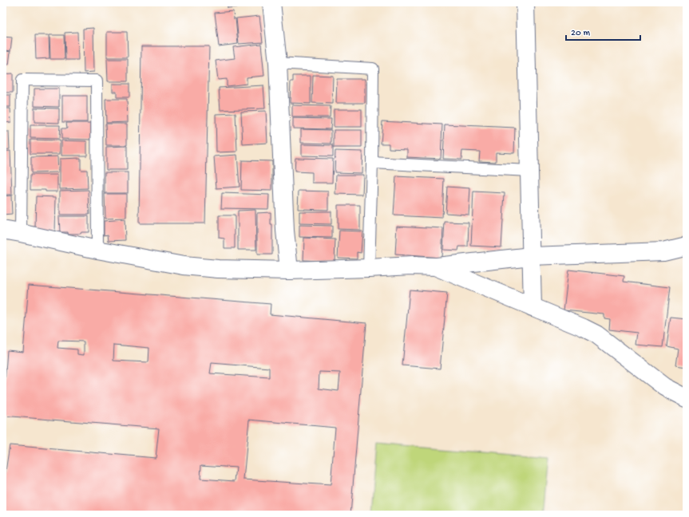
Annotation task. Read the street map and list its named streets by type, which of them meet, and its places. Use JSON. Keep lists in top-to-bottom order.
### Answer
{
  "scale_bar": "20 m"
}
